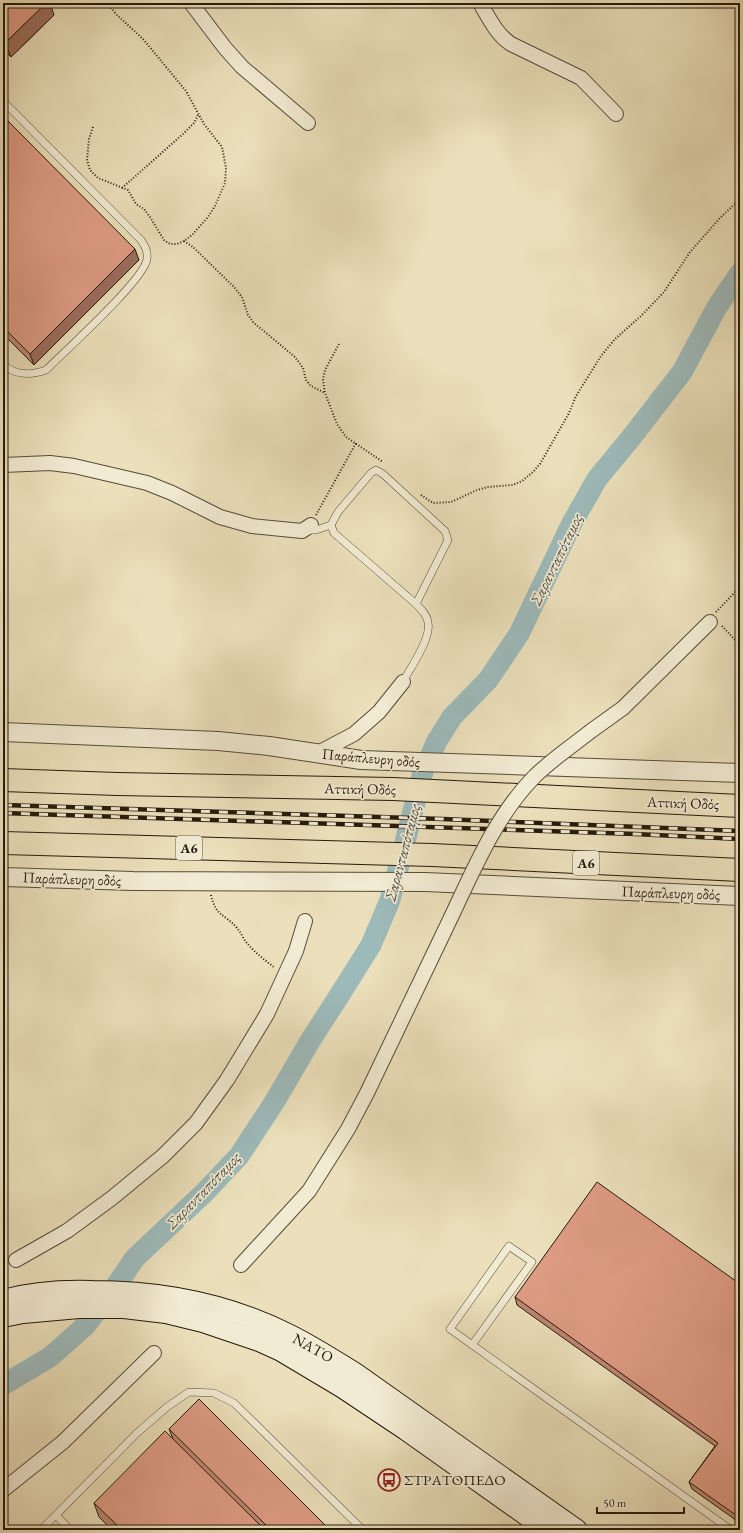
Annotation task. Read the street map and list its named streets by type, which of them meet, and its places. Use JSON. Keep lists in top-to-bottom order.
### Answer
{
  "streets": {
    "highway": ["Αττική Οδός", "Α6"],
    "main road": ["ΝΑΤΟ"],
    "street": ["Παράπλευρη οδός"]
  },
  "water": ["Σαρανταπόταμος"],
  "places": {
    "bus stop": ["ΣΤΡΑΤΟΠΕΔΟ"]
  },
  "scale_bar": "50 m"
}
